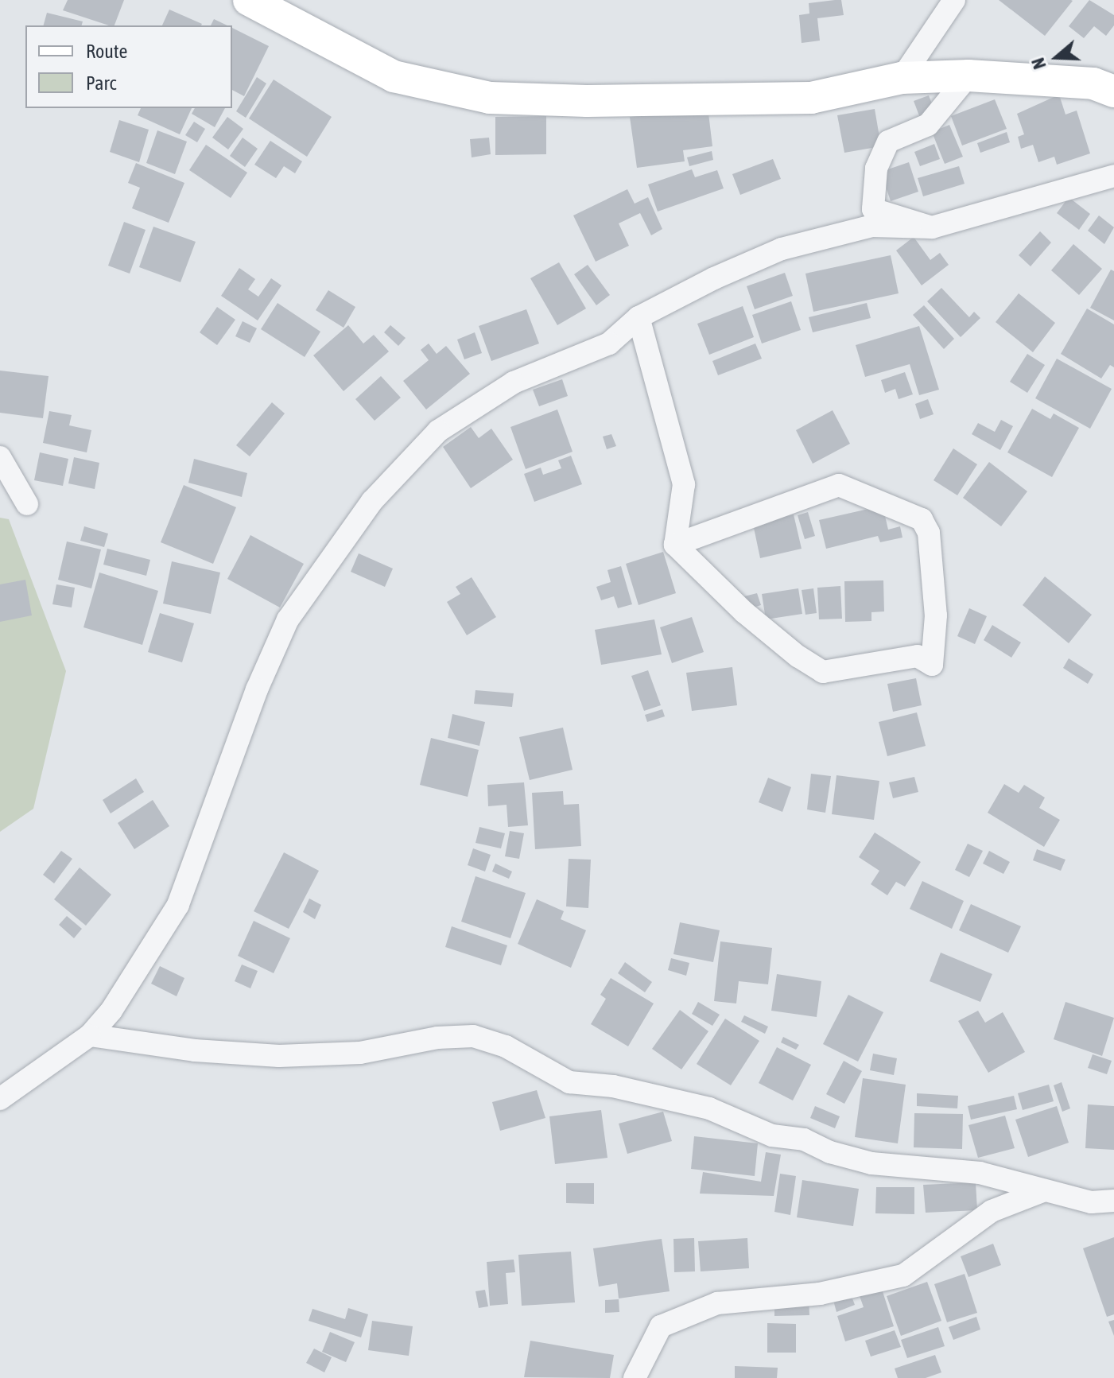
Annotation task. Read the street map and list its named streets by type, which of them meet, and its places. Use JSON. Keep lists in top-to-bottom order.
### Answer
{
  "legend": ["Route", "Parc"],
  "north": "left"
}
